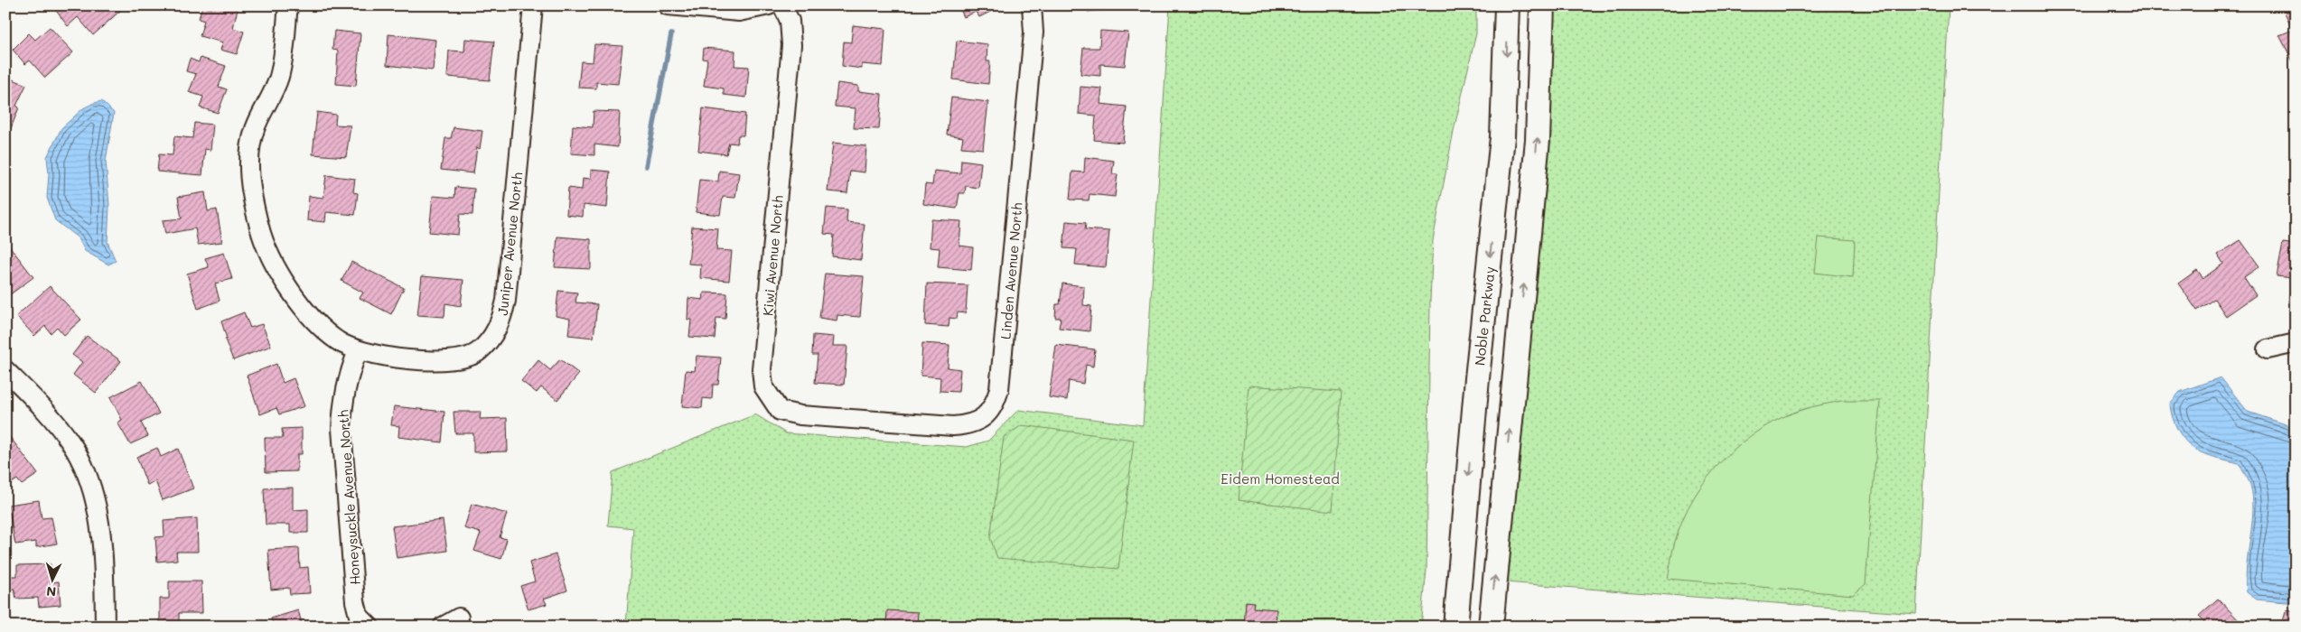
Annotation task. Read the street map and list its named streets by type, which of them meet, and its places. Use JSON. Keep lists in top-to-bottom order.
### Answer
{
  "streets": {
    "main road": ["Noble Parkway"],
    "street": [
      "Juniper Avenue North",
      "Kiwi Avenue North",
      "Linden Avenue North",
      "Honeysuckle Avenue North"
    ]
  },
  "crossings": [
    ["Juniper Avenue North", "Honeysuckle Avenue North"],
    ["Kiwi Avenue North", "Linden Avenue North"]
  ],
  "parks": ["Eidem Homestead"],
  "north": "bottom"
}
